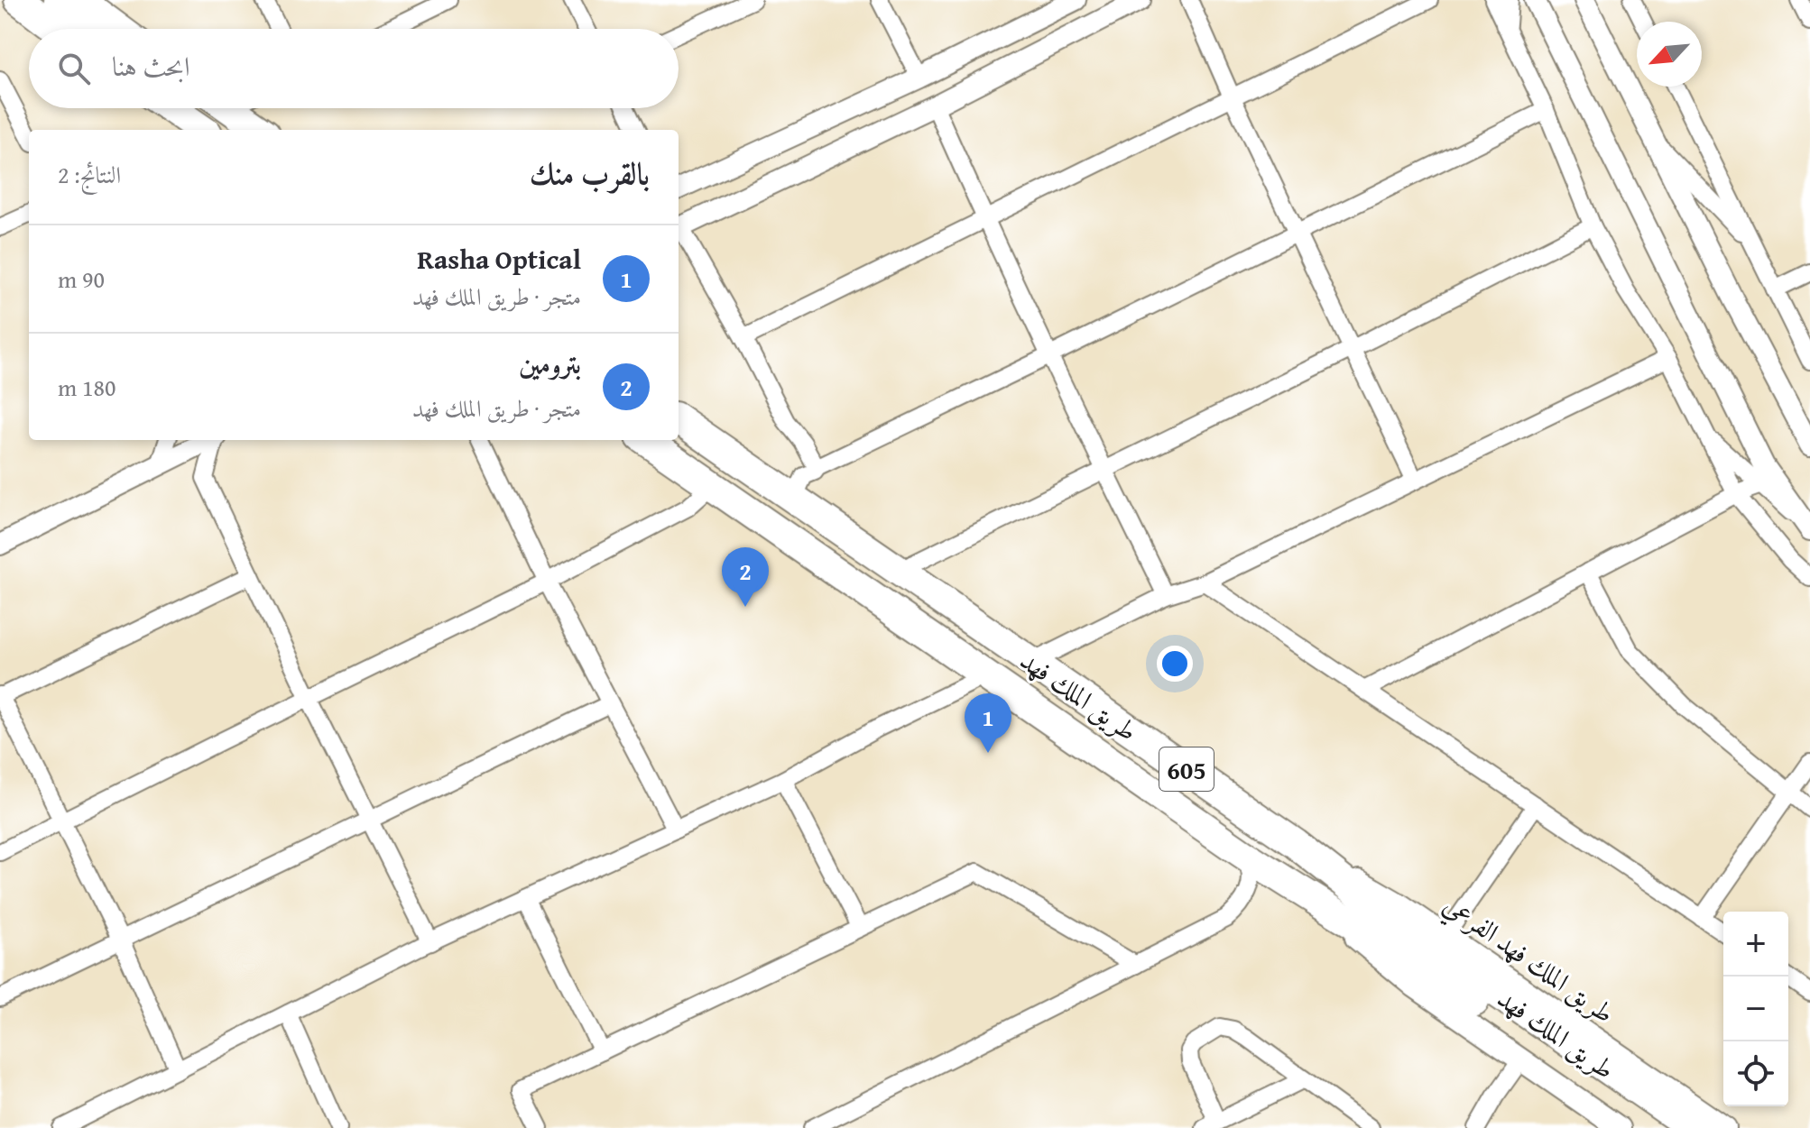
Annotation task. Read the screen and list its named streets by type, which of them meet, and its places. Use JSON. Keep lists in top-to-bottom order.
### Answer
{
  "streets": {
    "highway": ["طريق الملك فهد", "605"],
    "main road": ["طريق الملك فهد الفرعي"]
  },
  "crossings": [
    ["طريق الملك فهد", "طريق الملك فهد الفرعي"]
  ],
  "north": "bottom left",
  "page": {
    "search": "ابحث هنا",
    "heading": ["بالقرب منك", "النتائج: 2"],
    "list": [
      {
        "mark": "1",
        "name": "Rasha Optical",
        "note": "متجر · طريق الملك فهد",
        "value": "90 m"
      },
      {
        "mark": "2",
        "name": "بترومين",
        "note": "متجر · طريق الملك فهد",
        "value": "180 m"
      }
    ],
    "pins": ["2", "1"],
    "map_buttons": ["+", "−"]
  }
}
